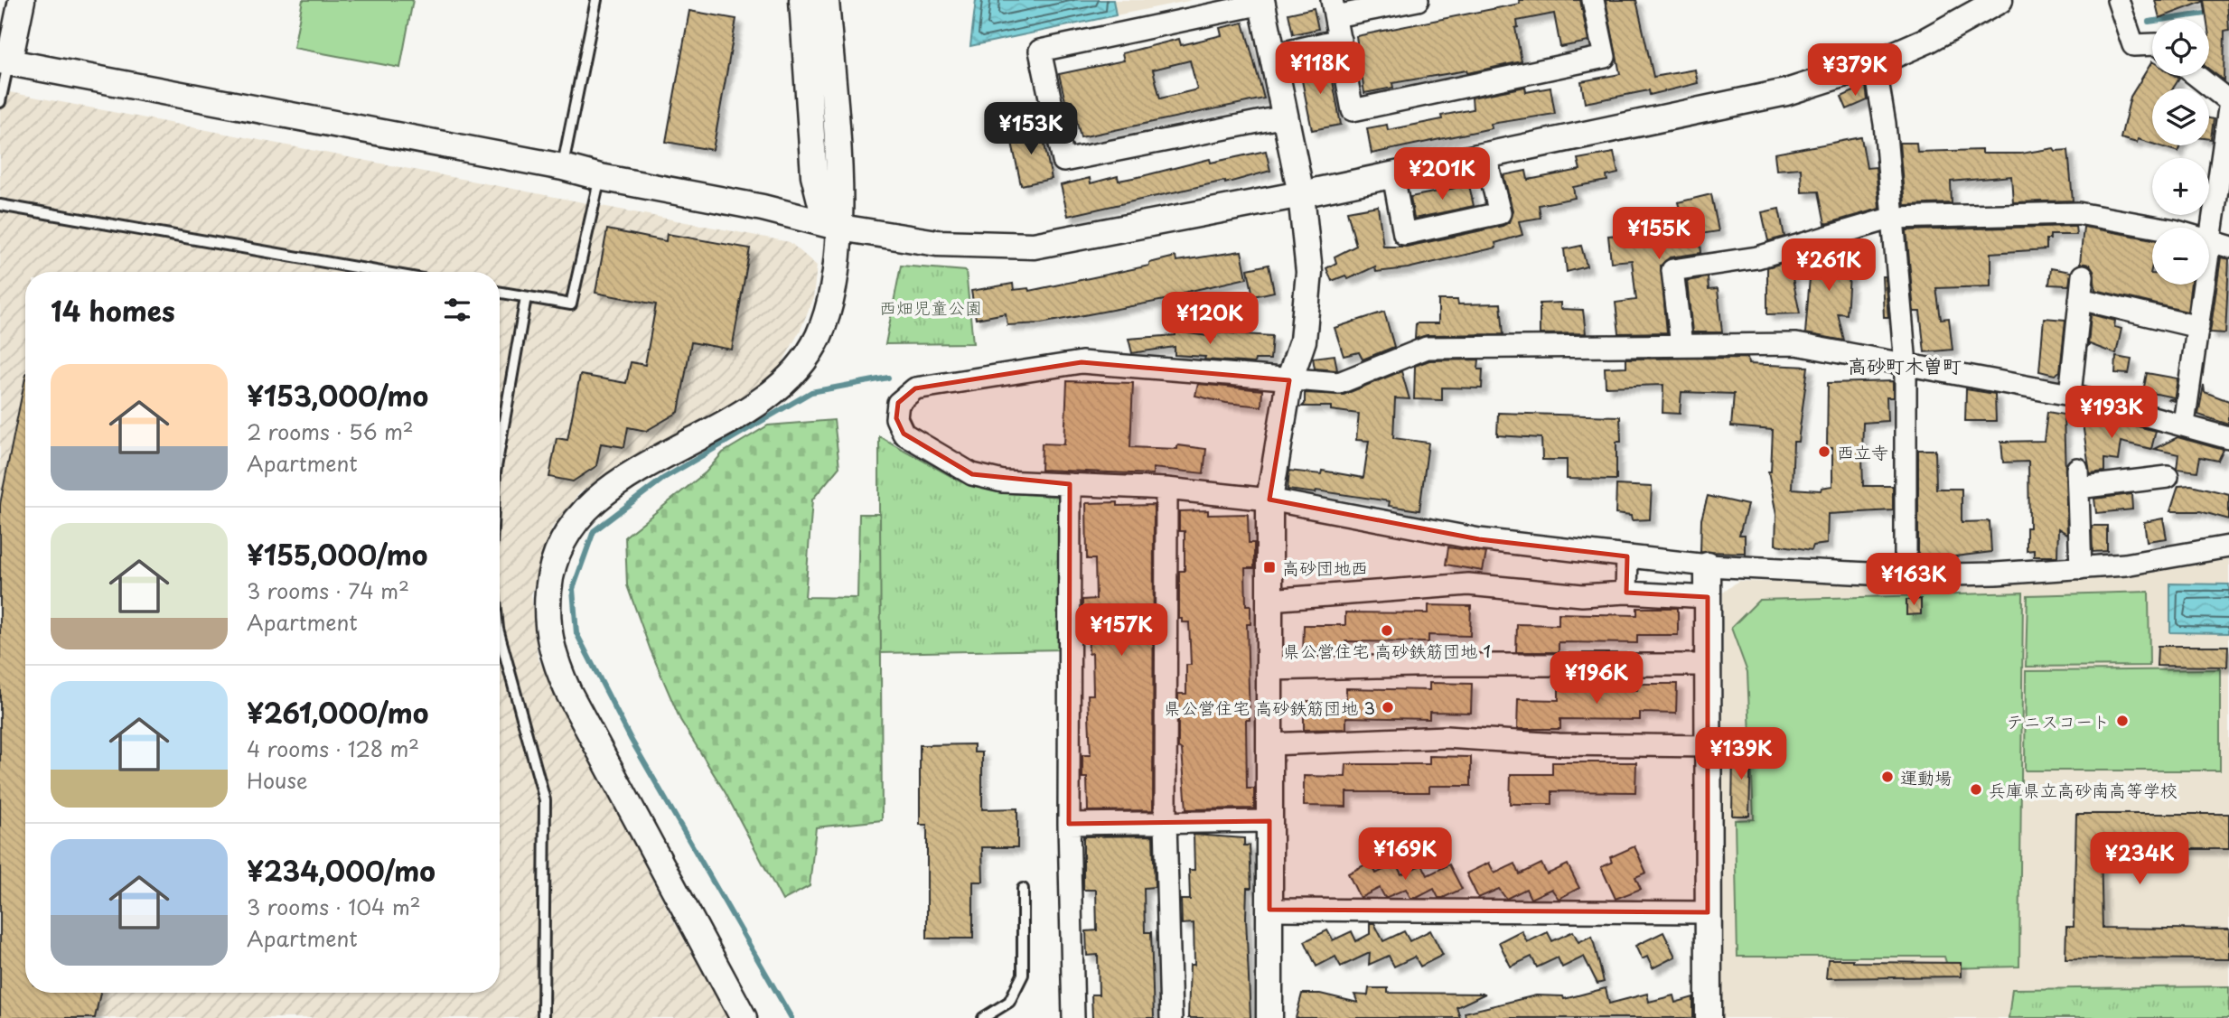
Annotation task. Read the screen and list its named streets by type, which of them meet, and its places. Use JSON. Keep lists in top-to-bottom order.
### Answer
{
  "districts": ["高砂町木曽町"],
  "parks": ["西畑児童公園"],
  "places": {
    "other": [
      "西立寺",
      "県公営住宅 高砂鉄筋団地 1",
      "県公営住宅 高砂鉄筋団地 3",
      "テニスコート",
      "運動場",
      "兵庫県立高砂南高等学校"
    ],
    "transit": ["高砂団地西"]
  },
  "page": {
    "map_buttons": ["+", "−"],
    "price": [
      "¥118K",
      "¥379K",
      "¥153K",
      "¥201K",
      "¥155K",
      "¥261K",
      "¥120K",
      "¥193K",
      "¥163K",
      "¥157K",
      "¥196K",
      "¥139K",
      "¥169K",
      "¥234K"
    ],
    "heading": "14 homes",
    "list": [
      {
        "name": "¥153,000/mo",
        "note": "2 rooms · 56 m² · Apartment"
      },
      {
        "name": "¥155,000/mo",
        "note": "3 rooms · 74 m² · Apartment"
      },
      {
        "name": "¥261,000/mo",
        "note": "4 rooms · 128 m² · House"
      },
      {
        "name": "¥234,000/mo",
        "note": "3 rooms · 104 m² · Apartment"
      }
    ]
  }
}
